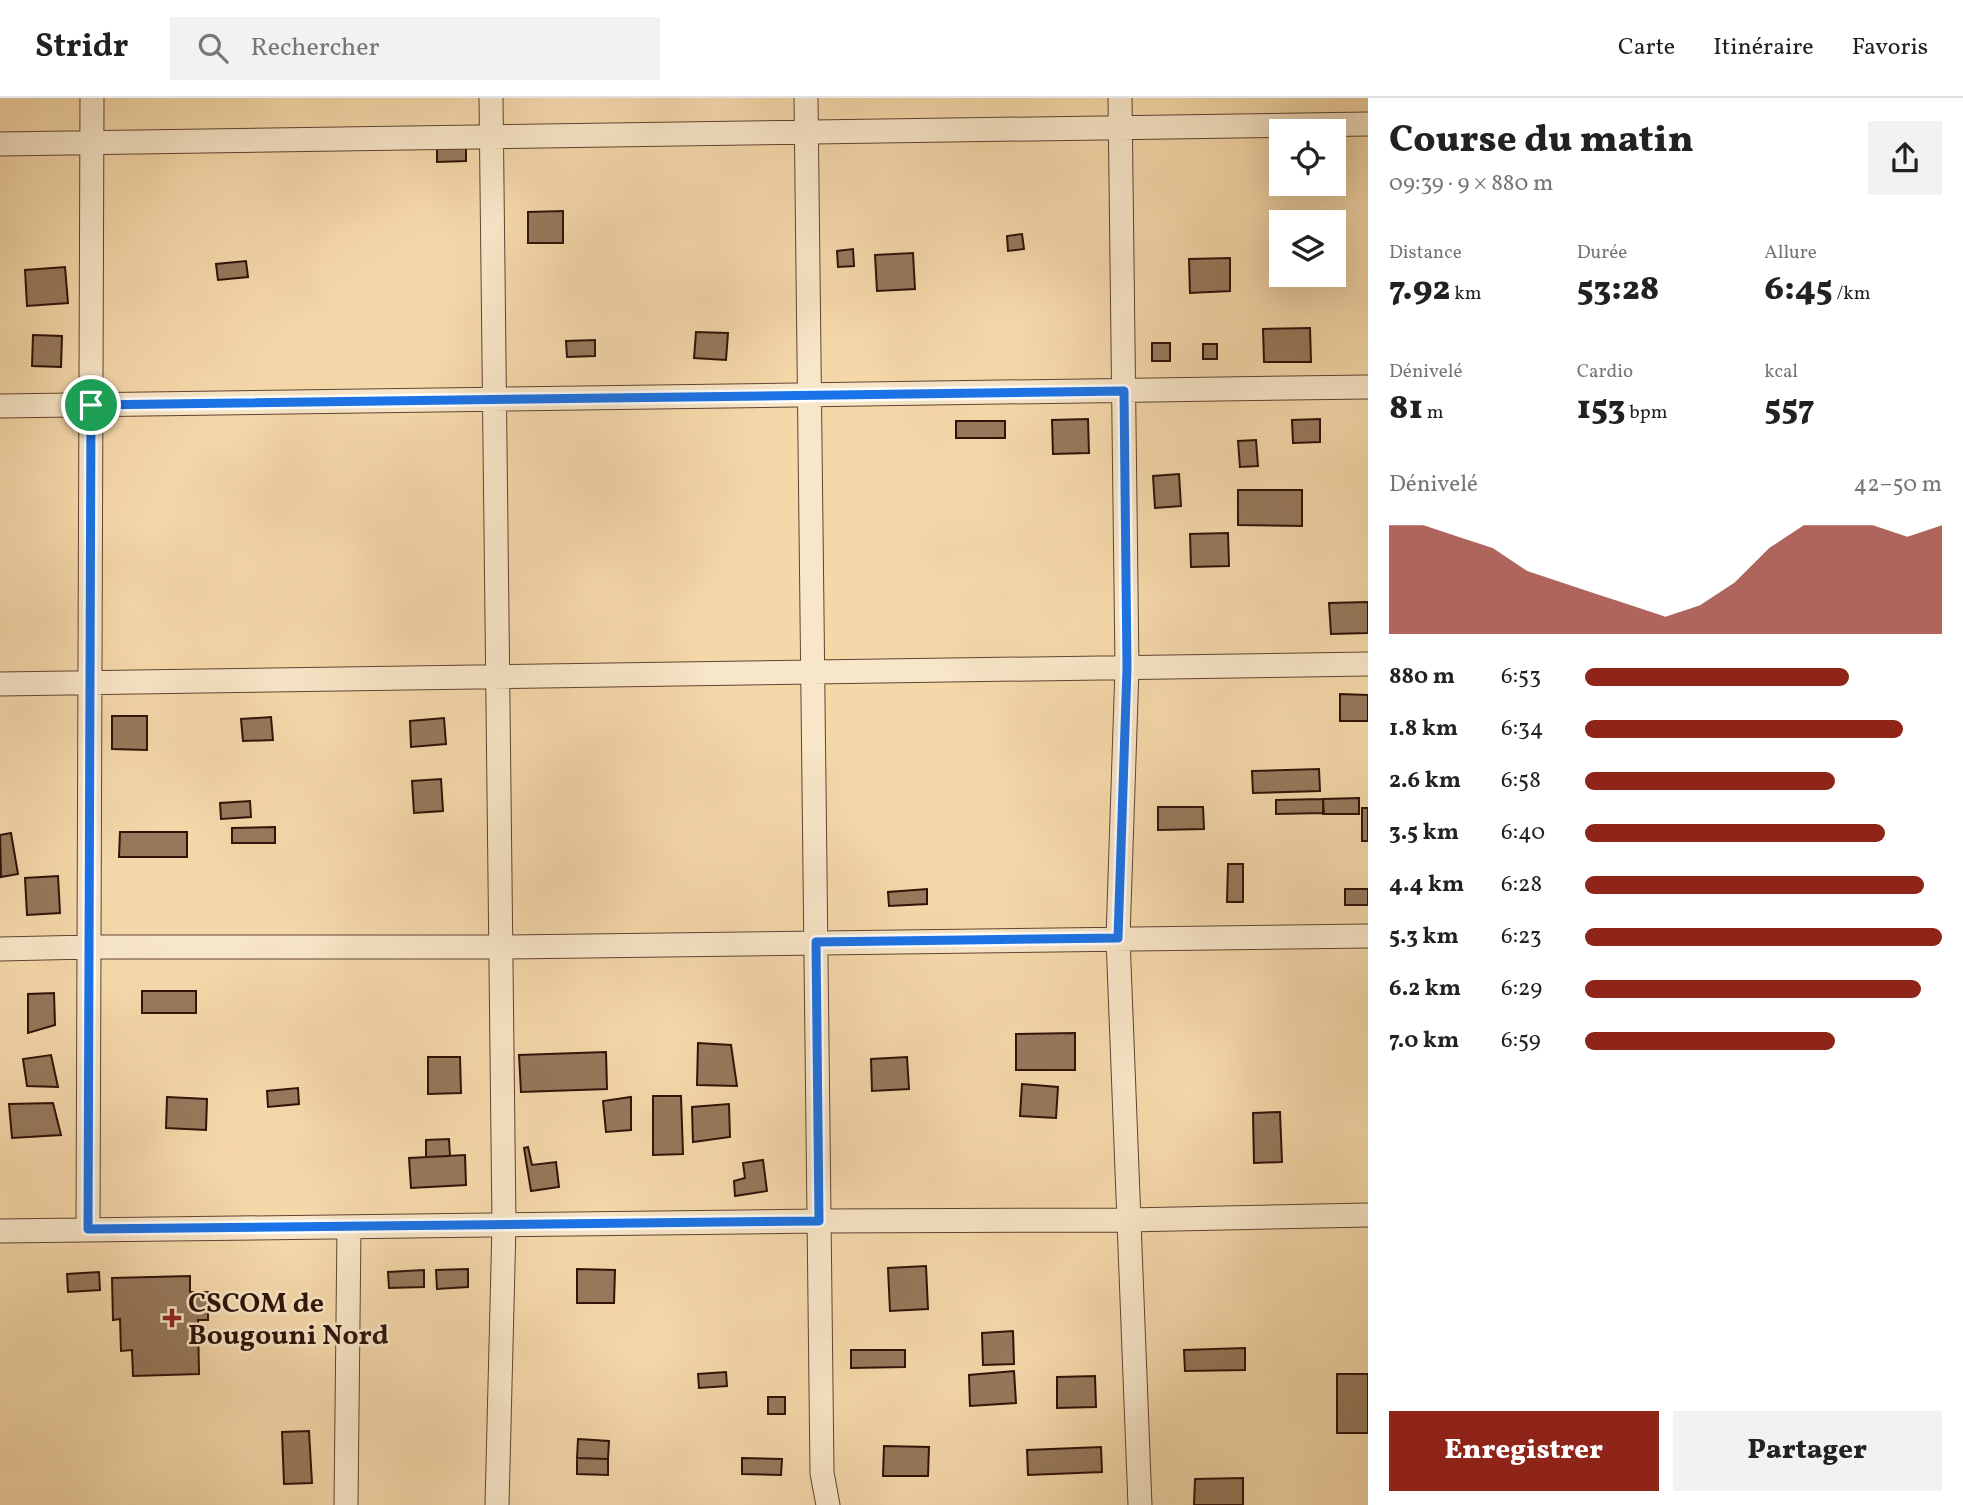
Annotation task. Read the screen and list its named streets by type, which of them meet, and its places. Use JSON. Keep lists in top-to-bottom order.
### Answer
{
  "places": {
    "health": ["CSCOM de Bougouni Nord"]
  },
  "page": {
    "header": "Stridr",
    "search": "Rechercher",
    "nav": ["Carte", "Itinéraire", "Favoris"],
    "heading": ["Course du matin", "09:39 · 9 × 880 m"],
    "stats": [
      ["Distance", "7.92 km"],
      ["Durée", "53:28"],
      ["Allure", "6:45 /km"],
      ["Dénivelé", "81 m"],
      ["Cardio", "153 bpm"],
      ["kcal", "557"]
    ],
    "chart": ["Dénivelé", "42–50 m"],
    "list": [
      {
        "name": "880 m",
        "note": "6:53"
      },
      {
        "name": "1.8 km",
        "note": "6:34"
      },
      {
        "name": "2.6 km",
        "note": "6:58"
      },
      {
        "name": "3.5 km",
        "note": "6:40"
      },
      {
        "name": "4.4 km",
        "note": "6:28"
      },
      {
        "name": "5.3 km",
        "note": "6:23"
      },
      {
        "name": "6.2 km",
        "note": "6:29"
      },
      {
        "name": "7.0 km",
        "note": "6:59"
      }
    ],
    "buttons": ["Enregistrer", "Partager"]
  }
}
